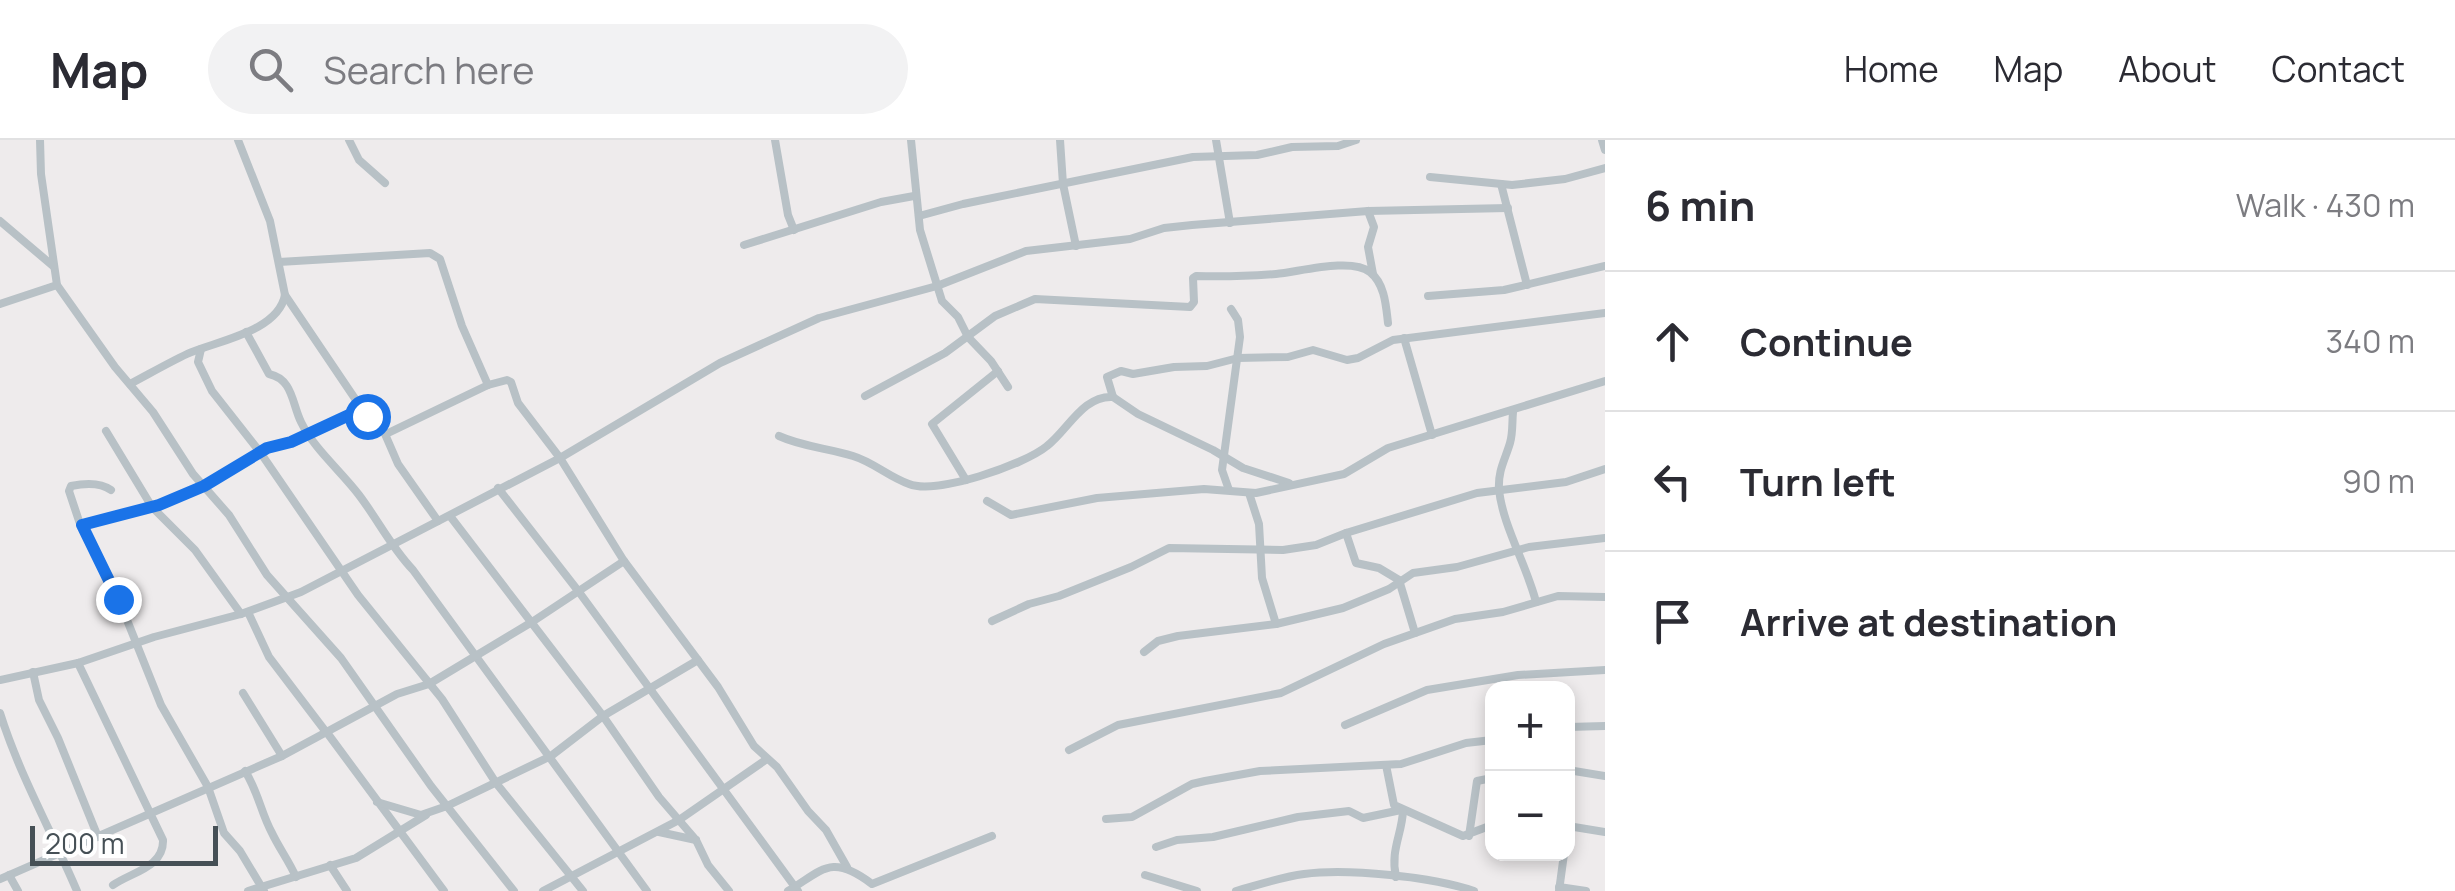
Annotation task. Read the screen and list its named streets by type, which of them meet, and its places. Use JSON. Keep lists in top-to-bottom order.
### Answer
{
  "scale_bar": "200 m",
  "page": {
    "header": "Map",
    "search": "Search here",
    "nav": [
      "Home",
      "Map",
      "About",
      "Contact"
    ],
    "heading": ["6 min", "Walk · 430 m"],
    "list": [
      ["Continue", "340 m"],
      ["Turn left", "90 m"],
      "Arrive at destination"
    ],
    "map_buttons": ["+", "−"],
    "scale": "200 m"
  }
}
